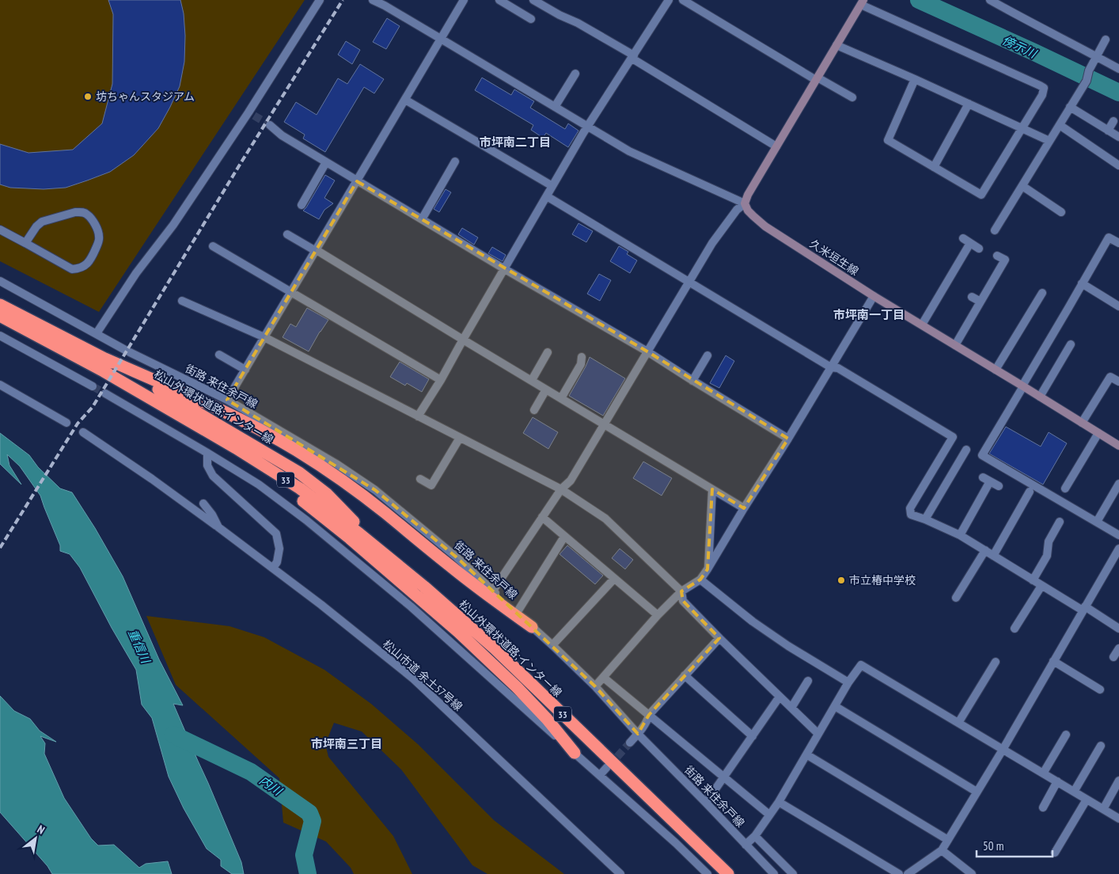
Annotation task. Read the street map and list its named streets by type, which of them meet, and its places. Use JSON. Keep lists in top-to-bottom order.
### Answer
{
  "streets": {
    "highway": ["松山外環状道路;インター線", "33"],
    "main road": ["久米垣生線"],
    "street": ["街路 来住余戸線", "松山市道 余土57号線"]
  },
  "districts": ["市坪南二丁目", "市坪南一丁目", "市坪南三丁目"],
  "water": ["傍示川", "重信川", "内川"],
  "places": ["坊ちゃんスタジアム", "市立椿中学校"],
  "scale_bar": "50 m",
  "north": "top right"
}
